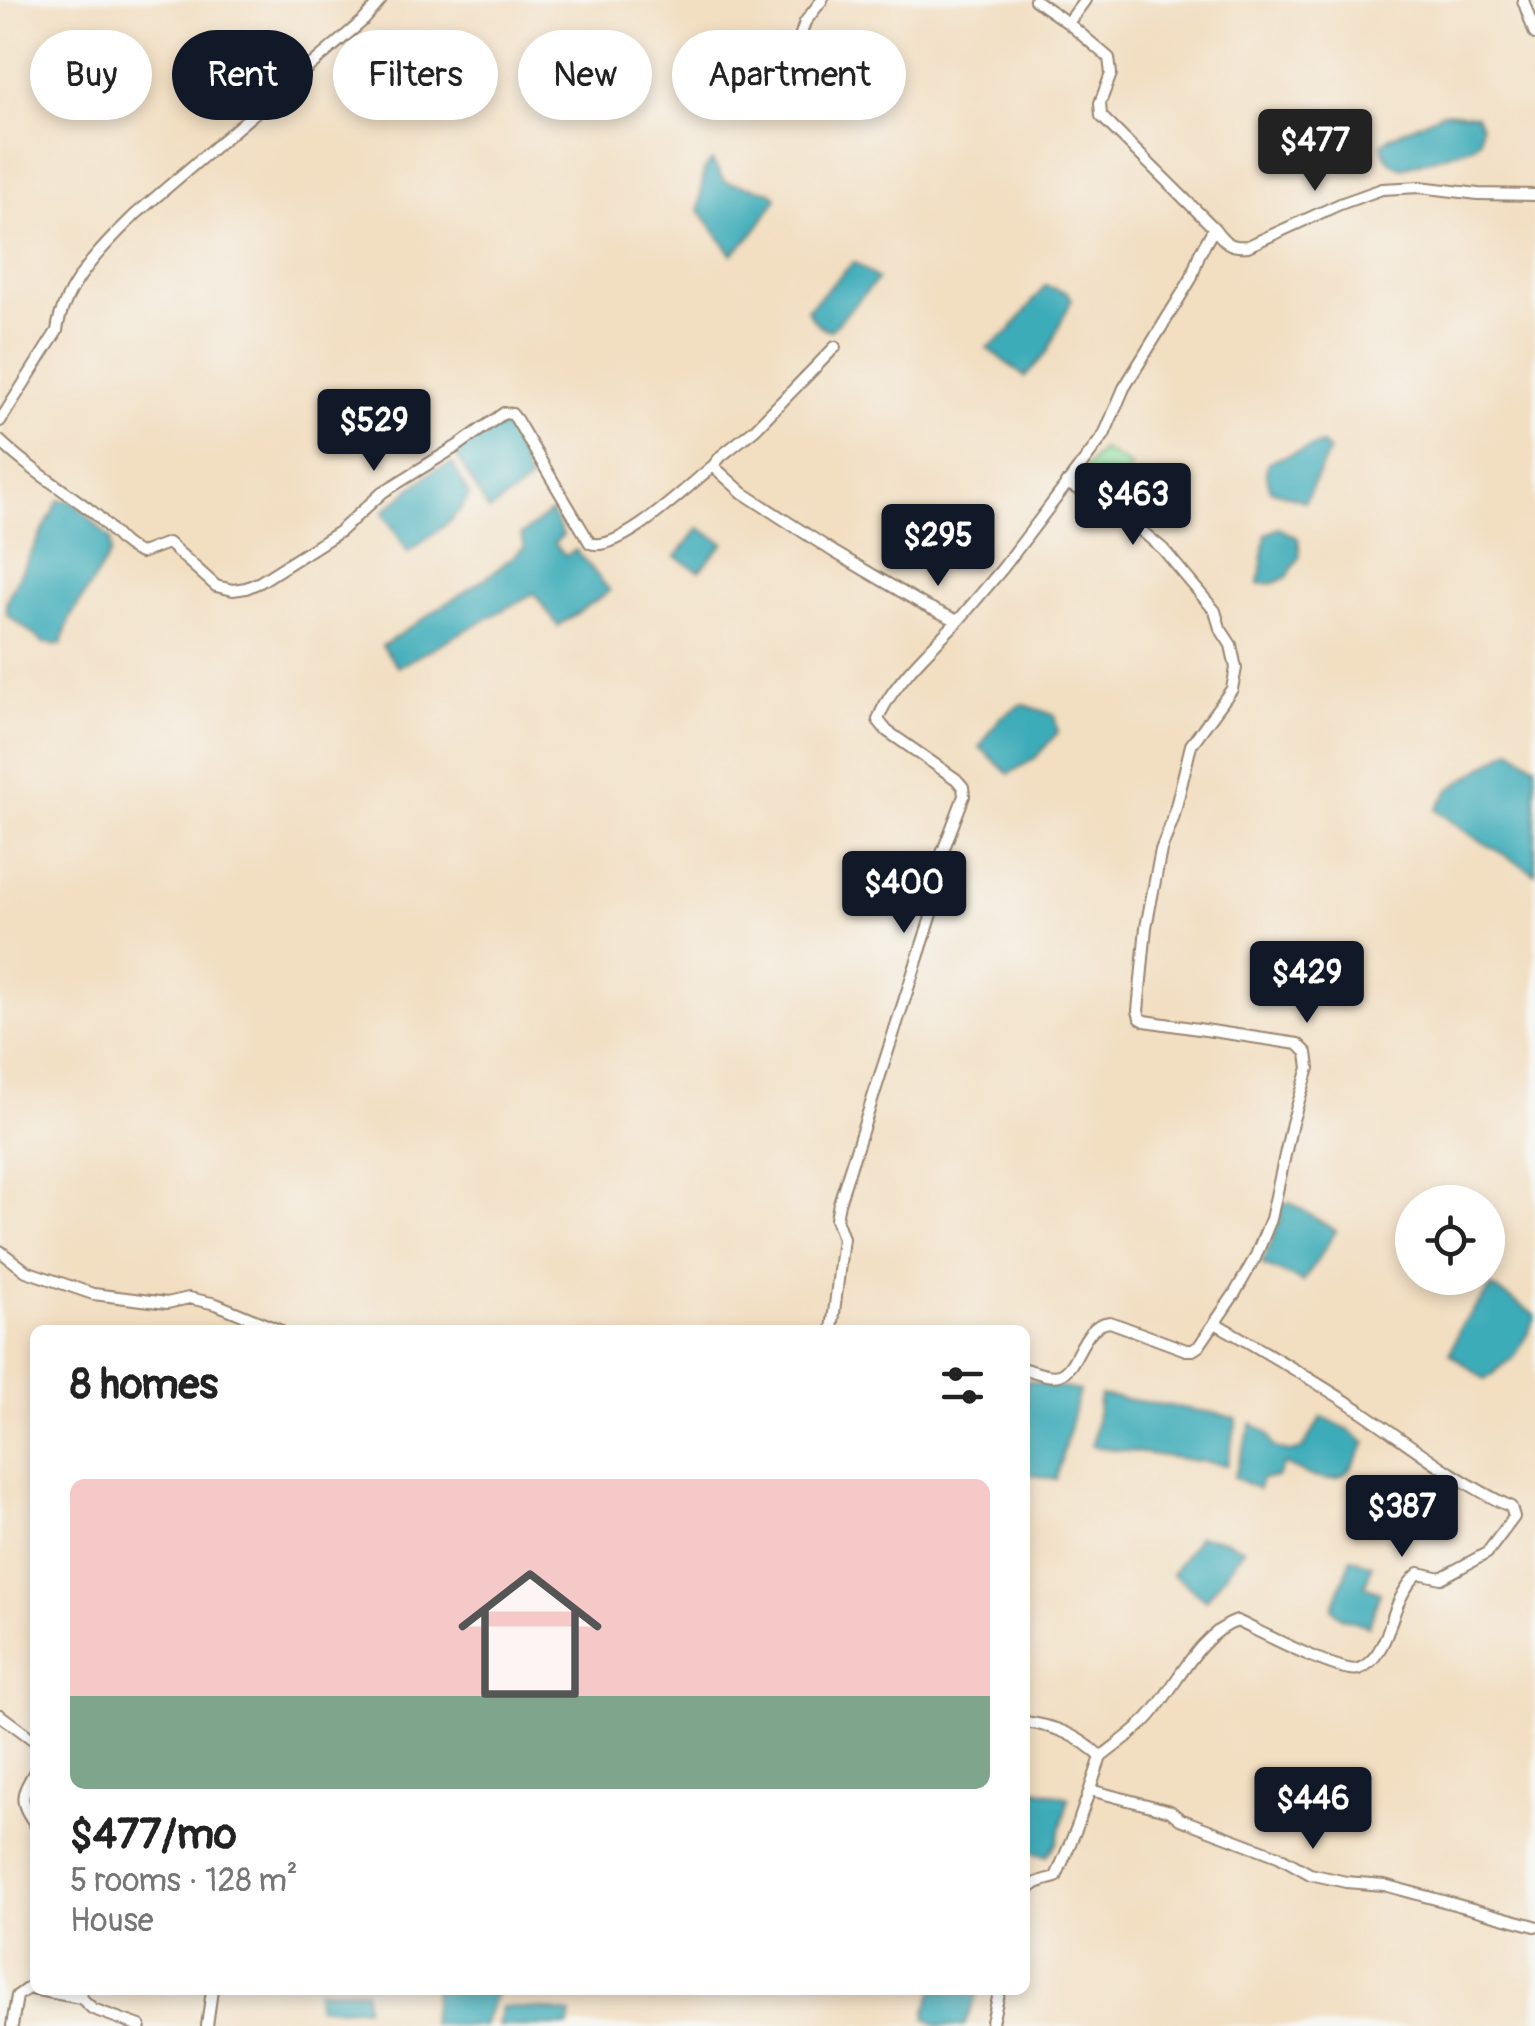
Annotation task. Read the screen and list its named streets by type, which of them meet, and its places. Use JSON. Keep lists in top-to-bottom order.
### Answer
{
  "page": {
    "chip": [
      "Buy",
      "Rent",
      "Filters",
      "New",
      "Apartment"
    ],
    "price": [
      "$477",
      "$529",
      "$463",
      "$295",
      "$400",
      "$429",
      "$387",
      "$446"
    ],
    "heading": "8 homes",
    "list": [
      {
        "name": "$477/mo",
        "note": "5 rooms · 128 m² · House"
      }
    ]
  }
}
